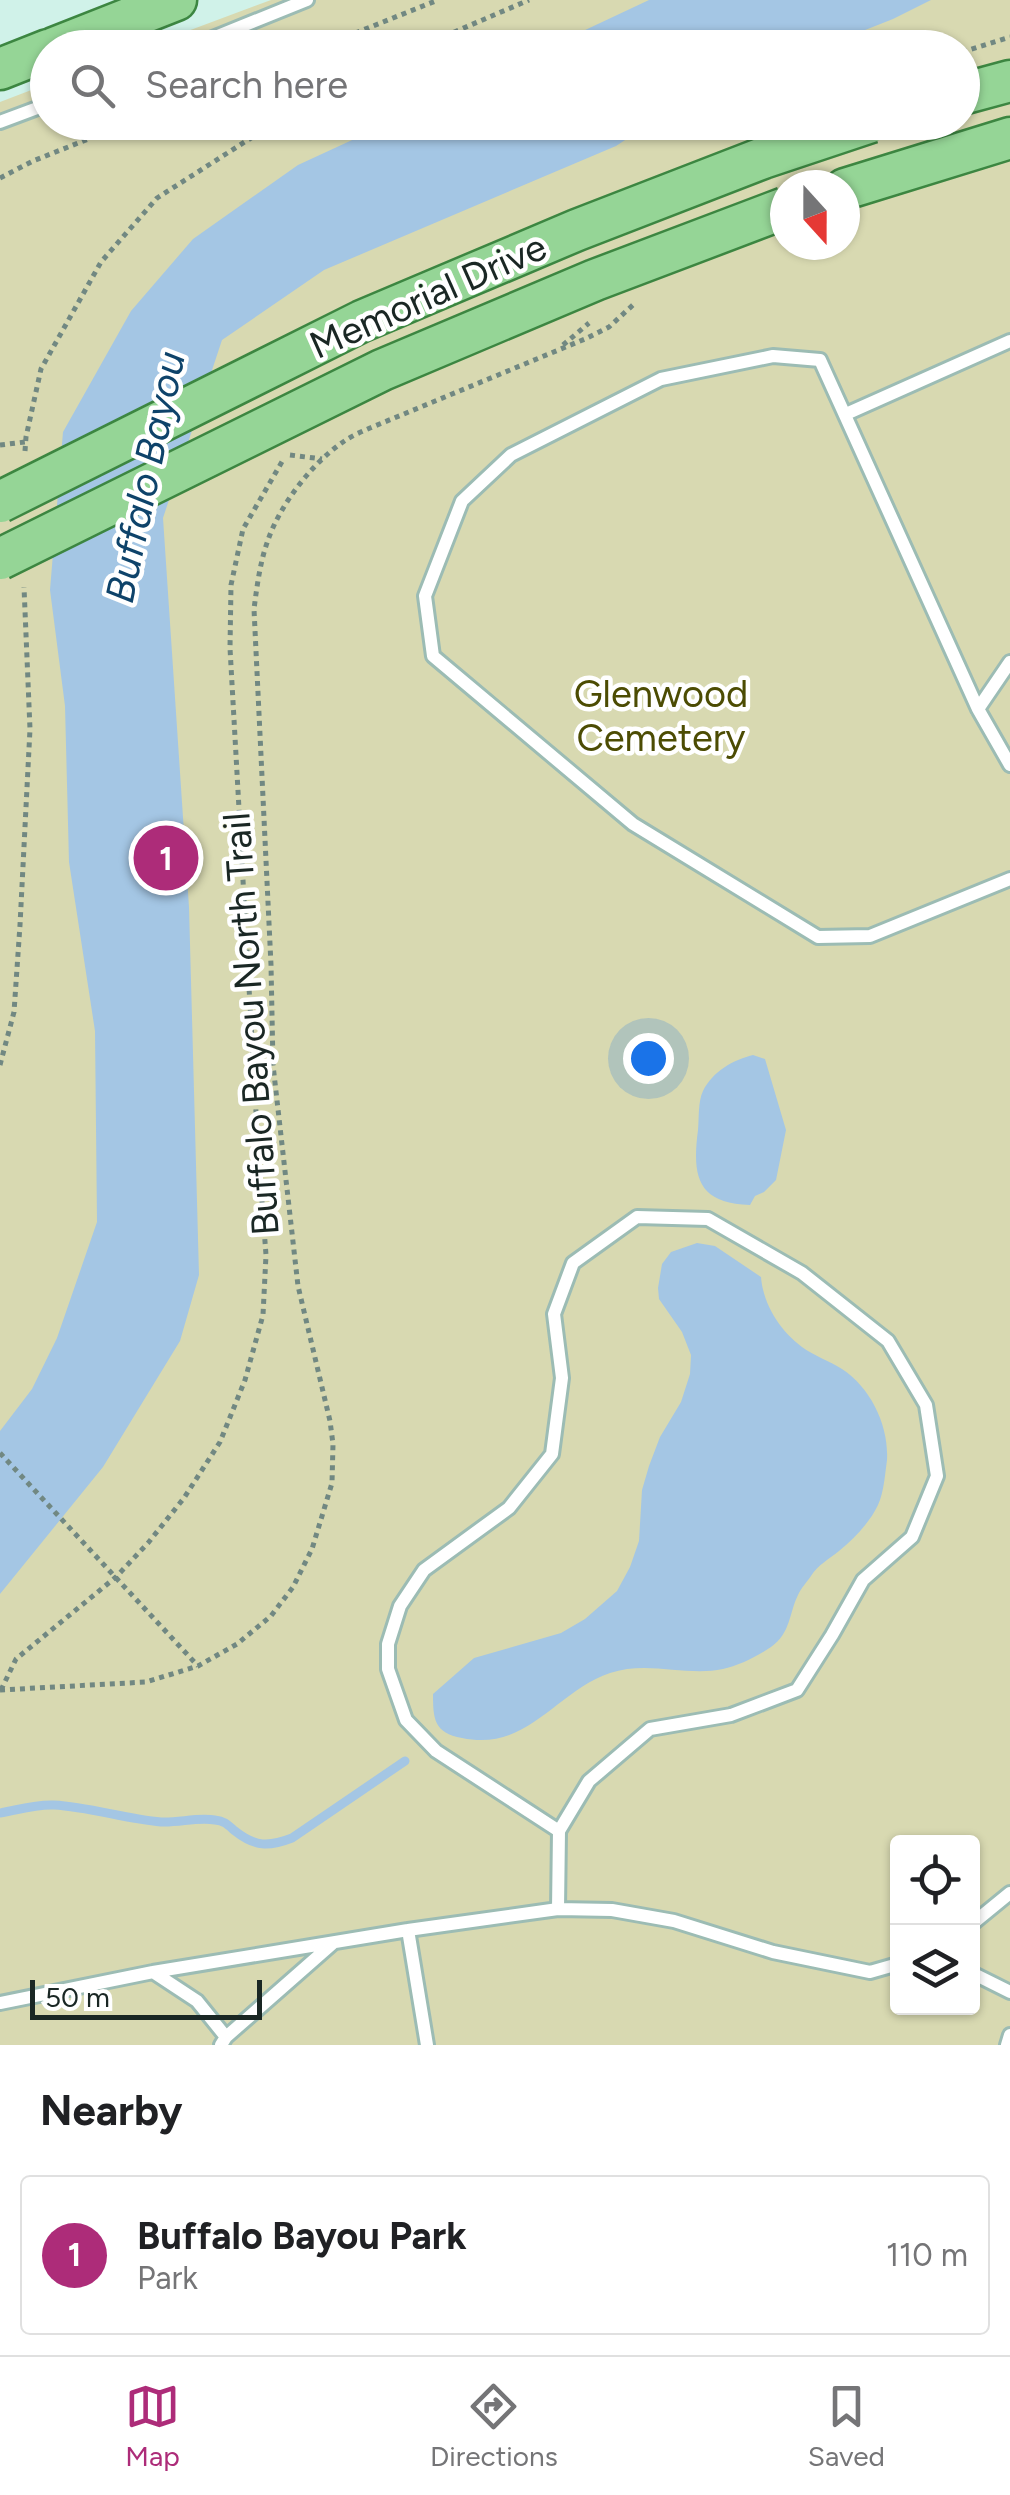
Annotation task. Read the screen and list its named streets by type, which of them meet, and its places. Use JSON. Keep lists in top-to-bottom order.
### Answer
{
  "streets": {
    "main road": ["Memorial Drive"],
    "path": ["Buffalo Bayou North Trail"]
  },
  "water": ["Buffalo Bayou"],
  "parks": ["Glenwood Cemetery"],
  "scale_bar": "50 m",
  "north": "bottom",
  "page": {
    "search": "Search here",
    "pins": "1",
    "scale": "50 m",
    "heading": "Nearby",
    "list": [
      {
        "mark": "1",
        "name": "Buffalo Bayou Park",
        "note": "Park",
        "value": "110 m"
      }
    ],
    "nav": ["Map", "Directions", "Saved"]
  }
}
